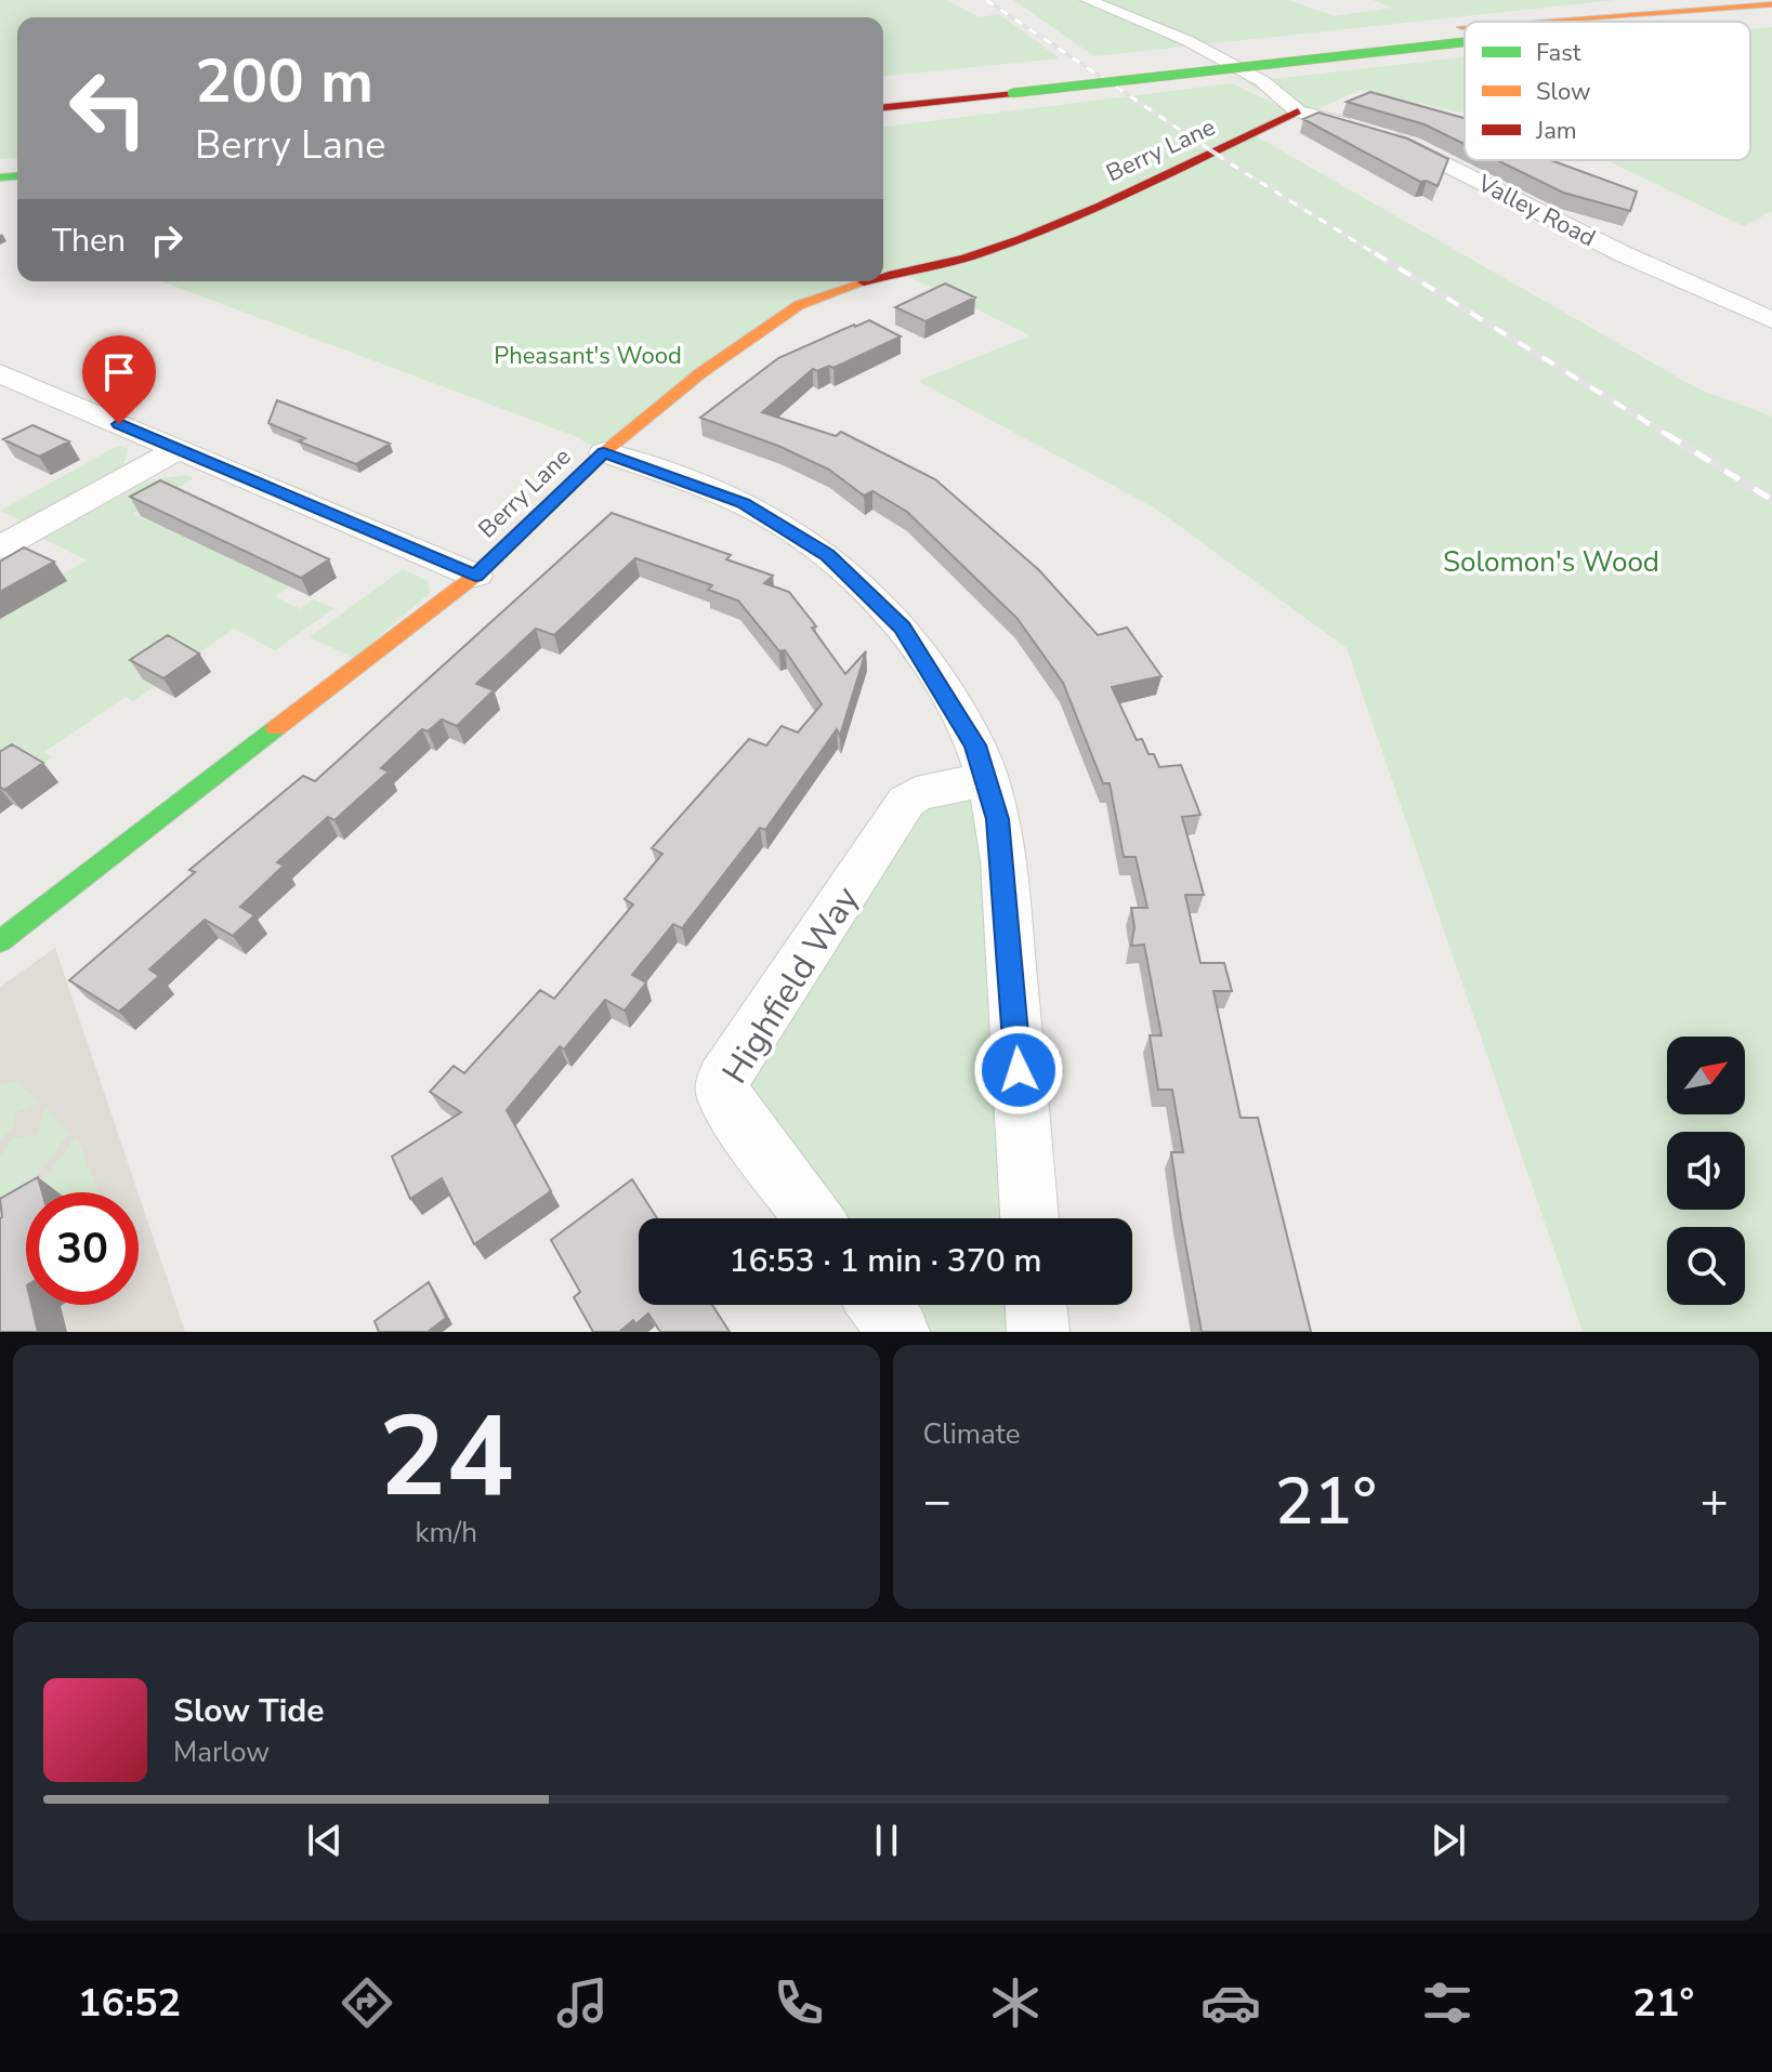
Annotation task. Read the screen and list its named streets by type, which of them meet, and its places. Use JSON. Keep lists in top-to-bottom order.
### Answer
{
  "streets": {
    "main road": ["Berry Lane"],
    "street": ["Valley Road", "Highfield Way"]
  },
  "crossings": [
    ["Berry Lane", "Valley Road"]
  ],
  "parks": ["Pheasant's Wood", "Solomon's Wood"],
  "legend": ["Fast", "Slow", "Jam"],
  "north": "top right",
  "page": {
    "turn": ["200 m", "Berry Lane"],
    "then": "Then",
    "limit": "30",
    "trip": "16:53 · 1 min · 370 m",
    "tile": [
      ["24", "km/h"],
      "Climate"
    ],
    "heat": ["−", "21°", "+"],
    "song": ["Slow Tide", "Marlow"],
    "tabs": ["16:52", "21°"]
  }
}
